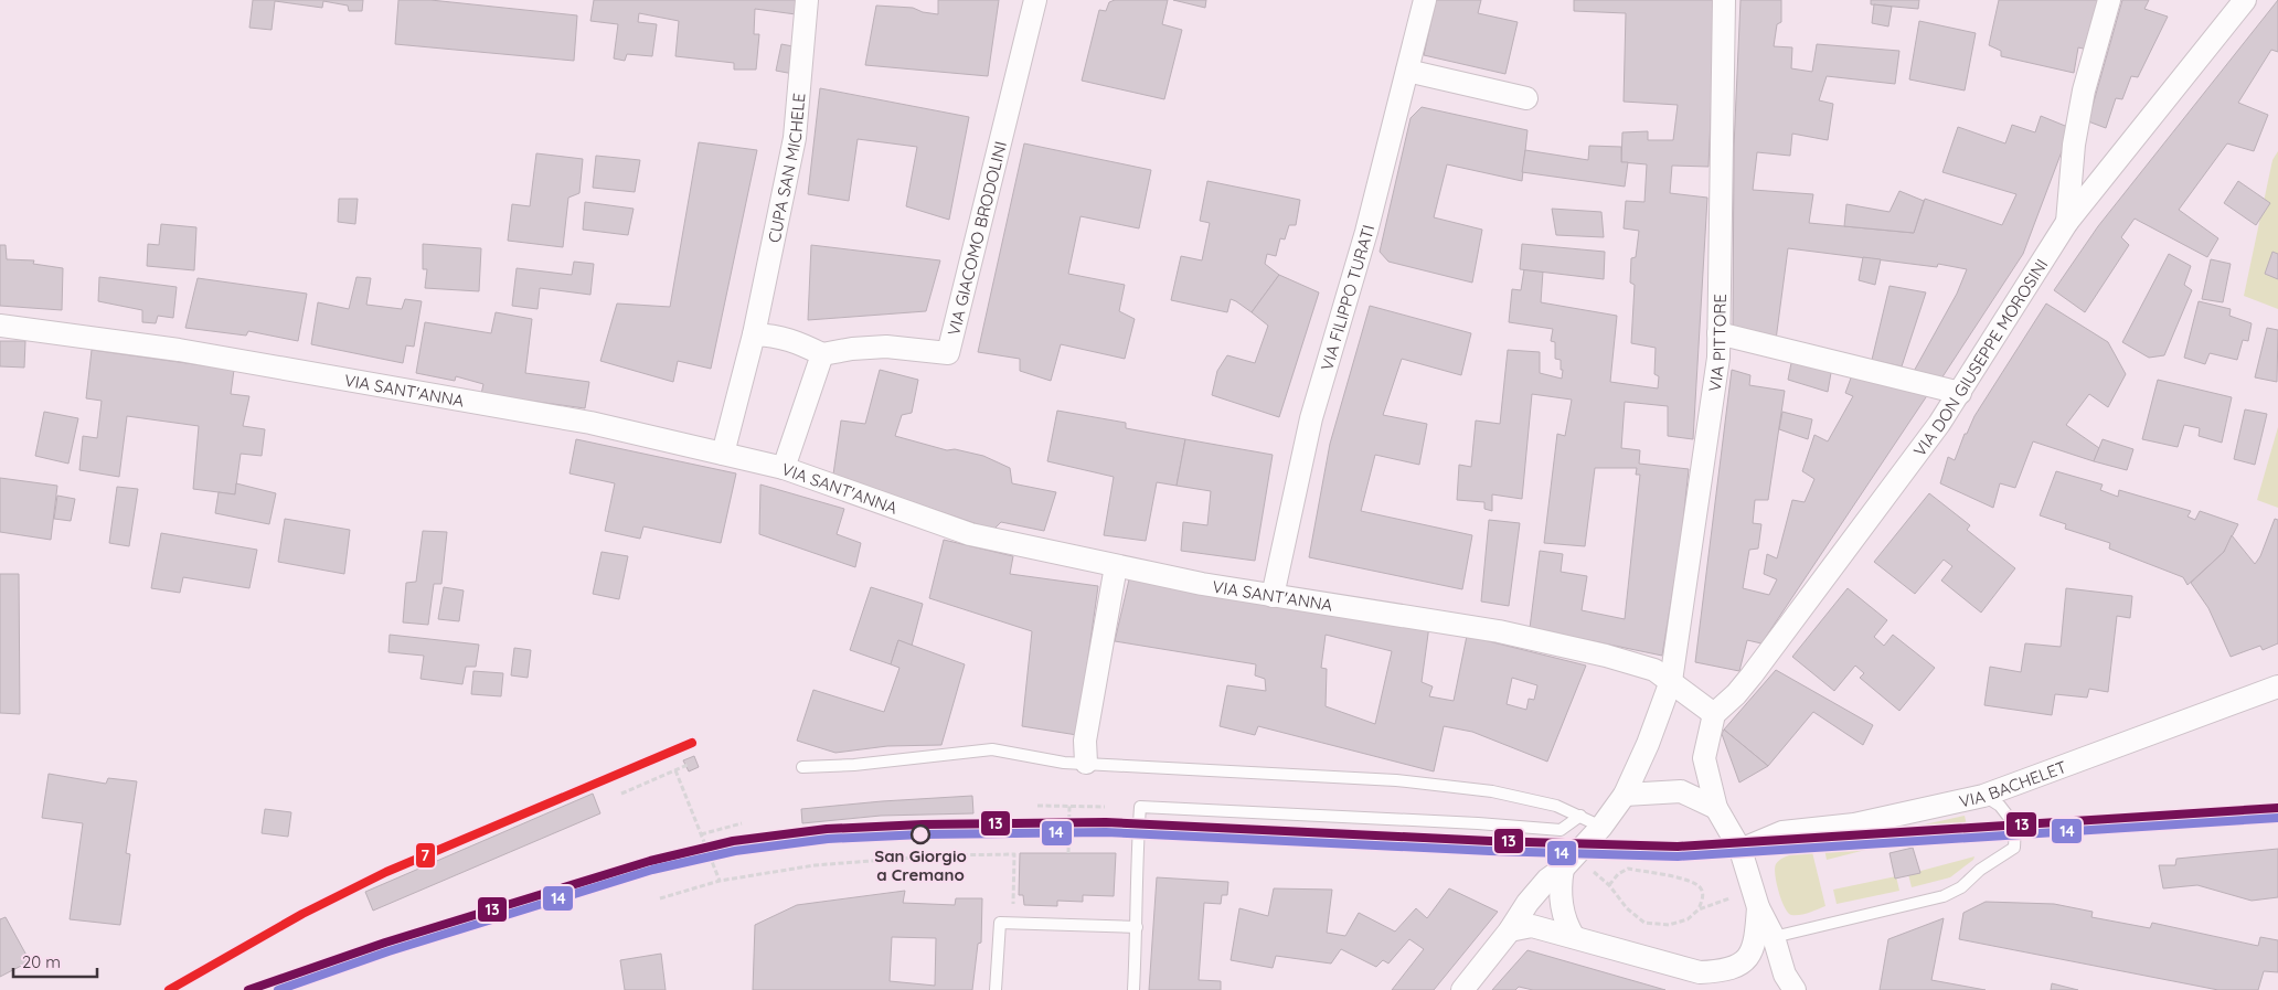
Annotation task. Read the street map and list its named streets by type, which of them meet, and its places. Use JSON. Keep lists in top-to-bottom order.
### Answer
{
  "streets": {
    "street": [
      "CUPA SAN MICHELE",
      "VIA GIACOMO BRODOLINI",
      "VIA FILIPPO TURATI",
      "VIA PITTORE",
      "VIA DON GIUSEPPE MOROSINI",
      "VIA SANT'ANNA",
      "VIA BACHELET"
    ]
  },
  "crossings": [
    ["CUPA SAN MICHELE", "VIA SANT'ANNA"],
    ["VIA FILIPPO TURATI", "VIA SANT'ANNA"],
    ["VIA PITTORE", "VIA SANT'ANNA"],
    ["VIA DON GIUSEPPE MOROSINI", "VIA SANT'ANNA"]
  ],
  "places": ["San Giorgio a Cremano"],
  "lines": ["transit line 7", "transit line 13", "transit line 14"],
  "scale_bar": "20 m"
}
